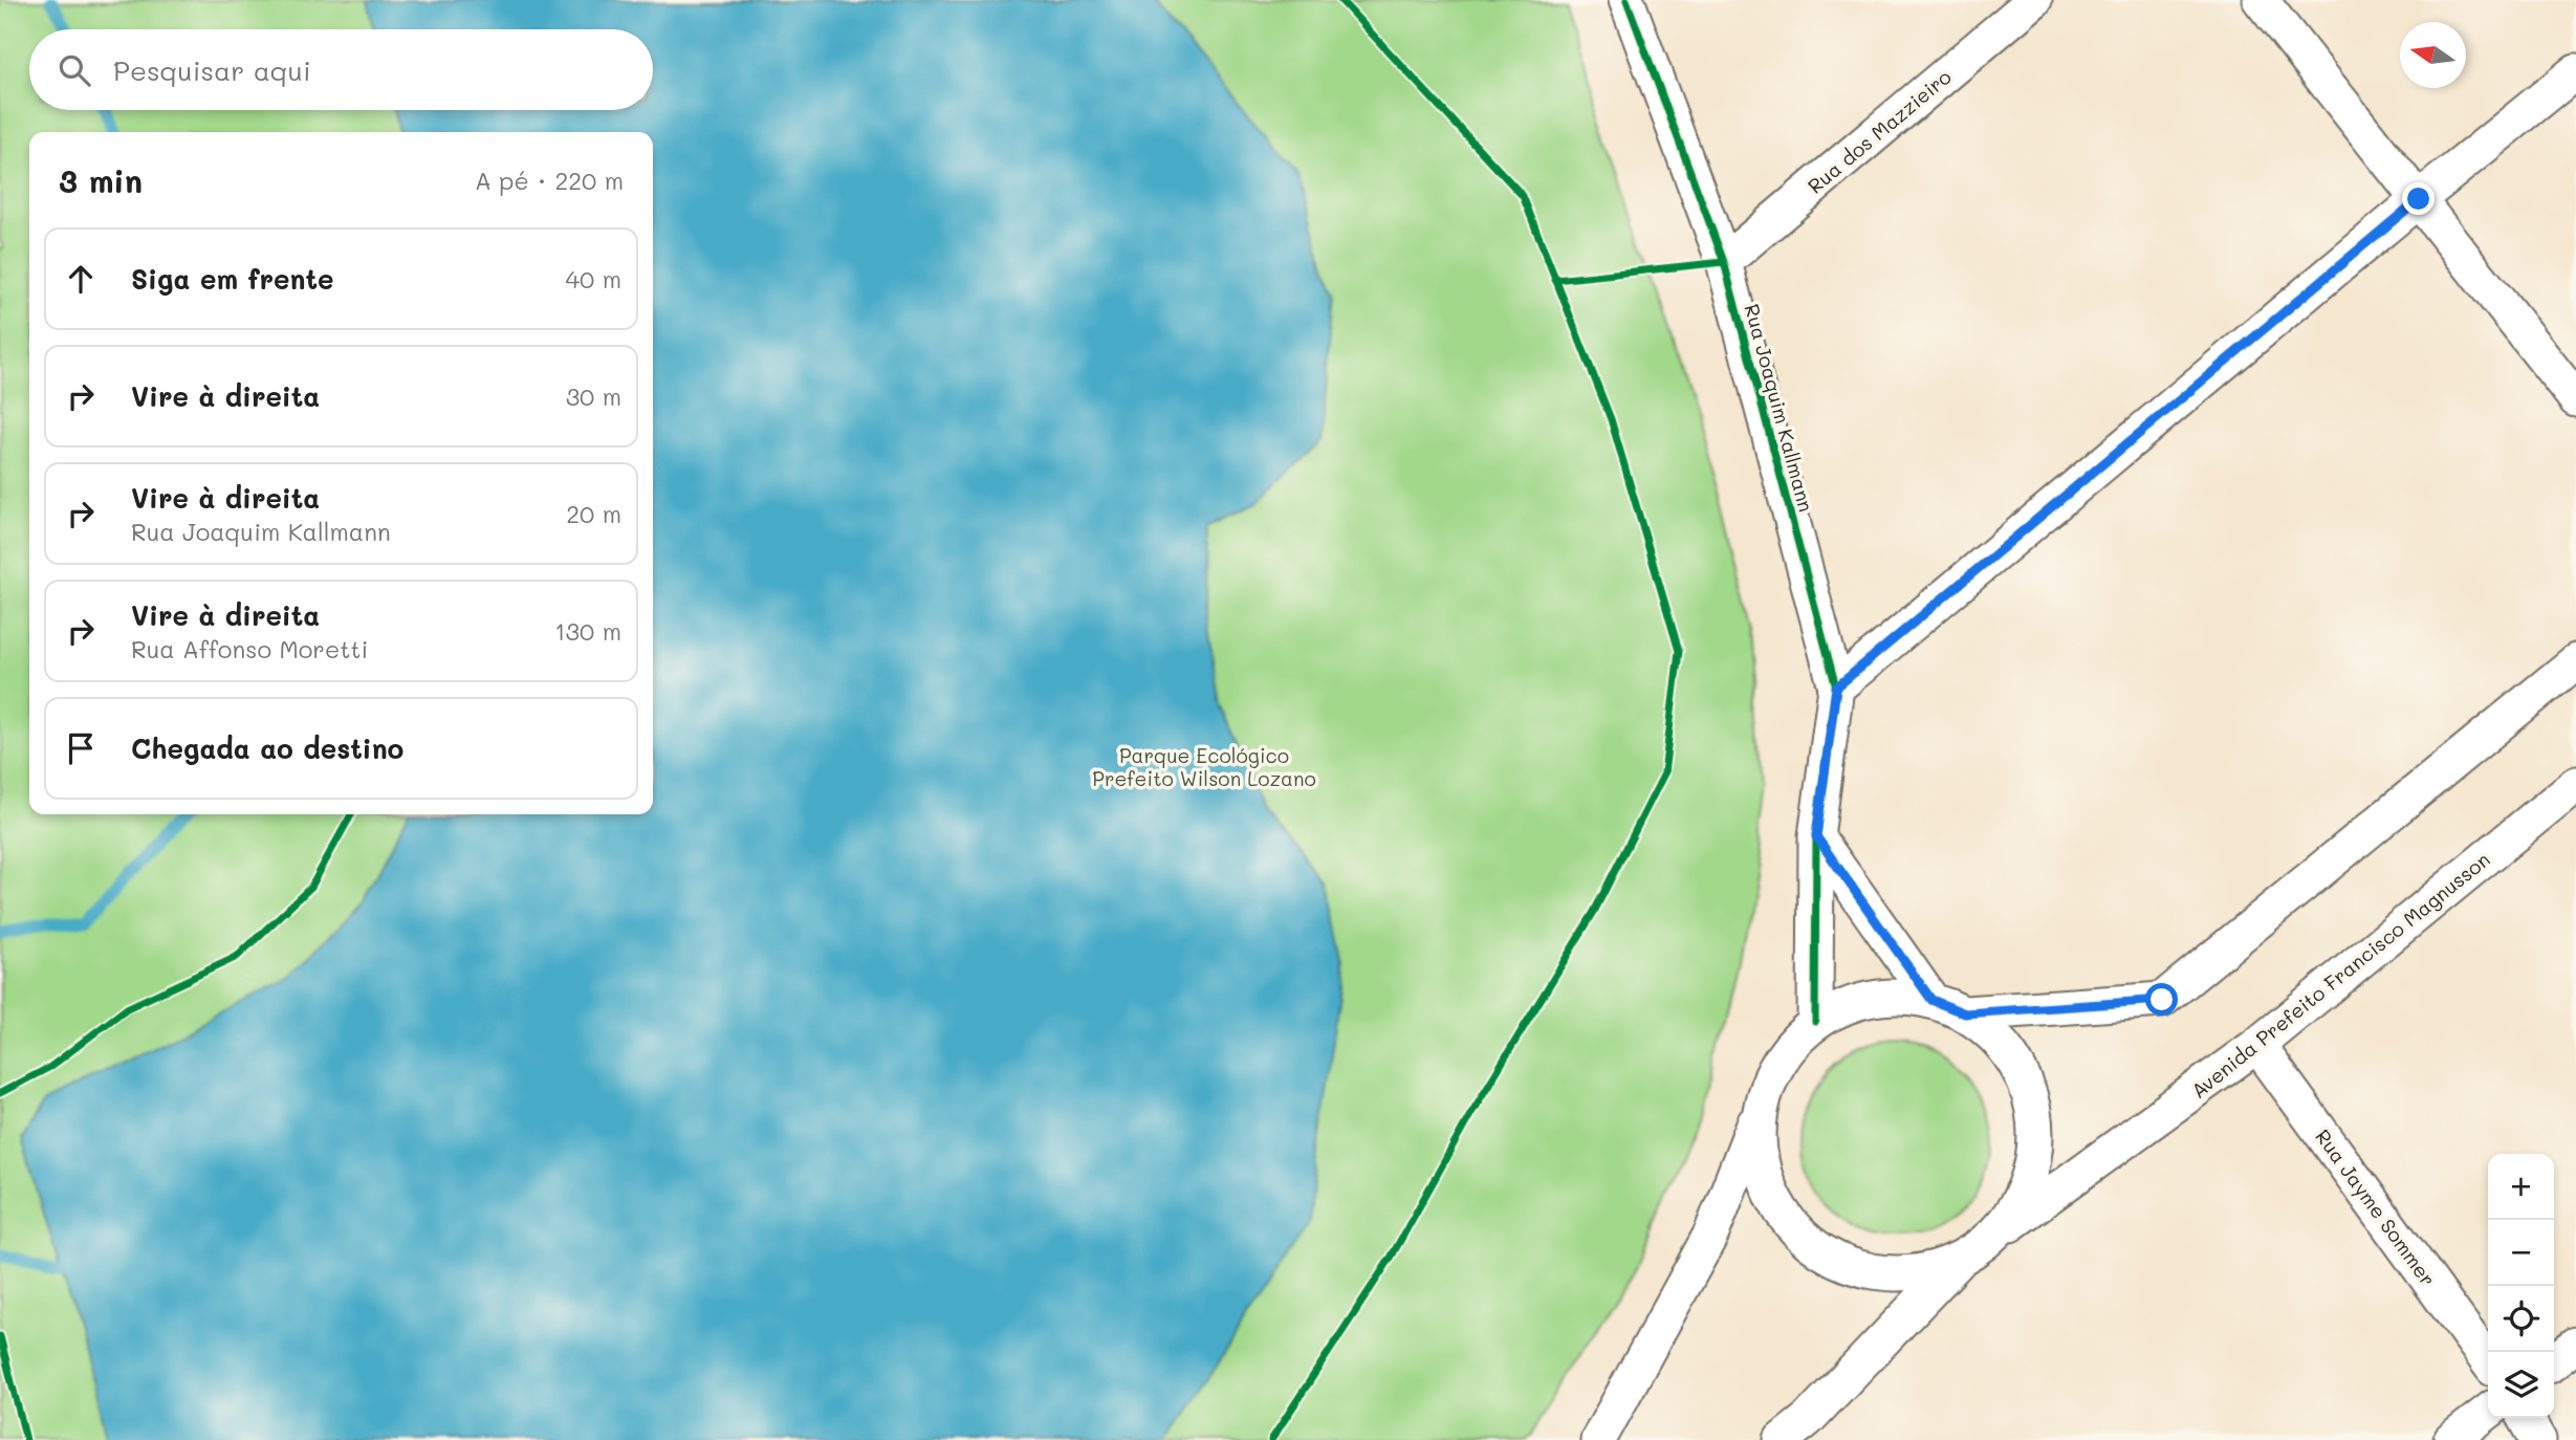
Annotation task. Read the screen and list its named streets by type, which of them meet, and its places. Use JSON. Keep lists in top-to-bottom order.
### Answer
{
  "streets": {
    "street": [
      "Rua dos Mazzieiro",
      "Rua Joaquim Kallmann",
      "Avenida Prefeito Francisco Magnusson",
      "Rua Jayme Sommer"
    ]
  },
  "crossings": [
    ["Rua dos Mazzieiro", "Rua Joaquim Kallmann"],
    ["Avenida Prefeito Francisco Magnusson", "Rua Jayme Sommer"]
  ],
  "parks": ["Parque Ecológico Prefeito Wilson Lozano"],
  "north": "left",
  "page": {
    "search": "Pesquisar aqui",
    "heading": ["3 min", "A pé · 220 m"],
    "list": [
      ["Siga em frente", "40 m"],
      ["Vire à direita", "30 m"],
      ["Vire à direita", "Rua Joaquim Kallmann", "20 m"],
      ["Vire à direita", "Rua Affonso Moretti", "130 m"],
      "Chegada ao destino"
    ],
    "map_buttons": ["+", "−"]
  }
}
